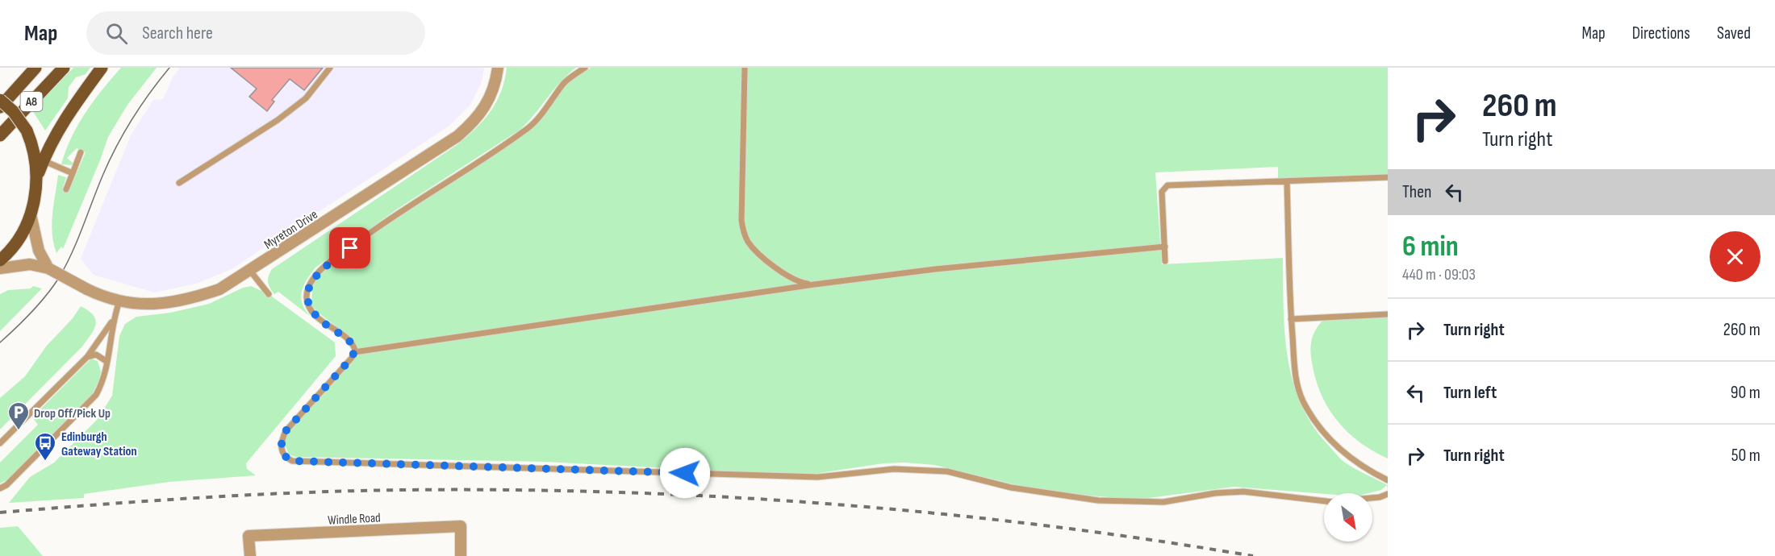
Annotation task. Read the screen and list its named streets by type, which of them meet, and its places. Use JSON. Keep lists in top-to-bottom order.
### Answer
{
  "streets": {
    "main road": ["A8"],
    "street": ["Myreton Drive", "Windle Road"]
  },
  "places": {
    "parking": ["Drop Off/Pick Up"],
    "bus stop": ["Edinburgh Gateway Station"]
  },
  "north": "bottom right",
  "page": {
    "header": "Map",
    "search": "Search here",
    "nav": ["Map", "Directions", "Saved"],
    "turn": ["260 m", "Turn right"],
    "then": "Then",
    "heading": ["6 min", "440 m · 09:03"],
    "list": [
      {
        "name": "Turn right",
        "value": "260 m"
      },
      {
        "name": "Turn left",
        "value": "90 m"
      },
      {
        "name": "Turn right",
        "value": "50 m"
      }
    ]
  }
}
